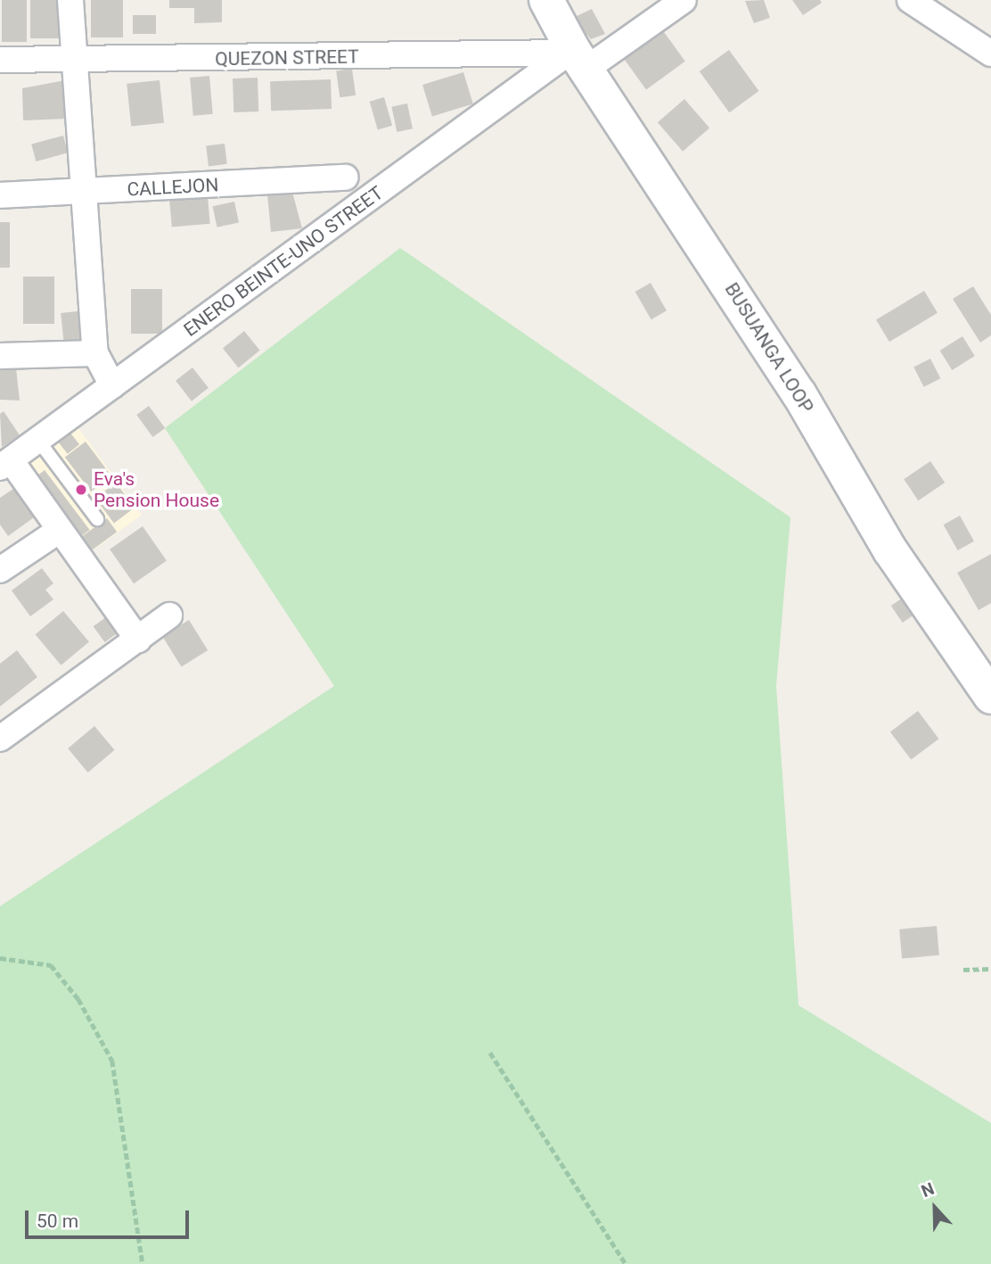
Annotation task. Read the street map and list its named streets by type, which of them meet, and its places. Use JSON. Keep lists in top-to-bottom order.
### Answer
{
  "streets": {
    "main road": ["BUSUANGA LOOP"],
    "street": ["QUEZON STREET", "CALLEJON", "ENERO BEINTE-UNO STREET"]
  },
  "crossings": [
    ["QUEZON STREET", "ENERO BEINTE-UNO STREET"],
    ["QUEZON STREET", "BUSUANGA LOOP"],
    ["ENERO BEINTE-UNO STREET", "BUSUANGA LOOP"]
  ],
  "places": ["Eva's Pension House"],
  "scale_bar": "50 m",
  "north": "top"
}
